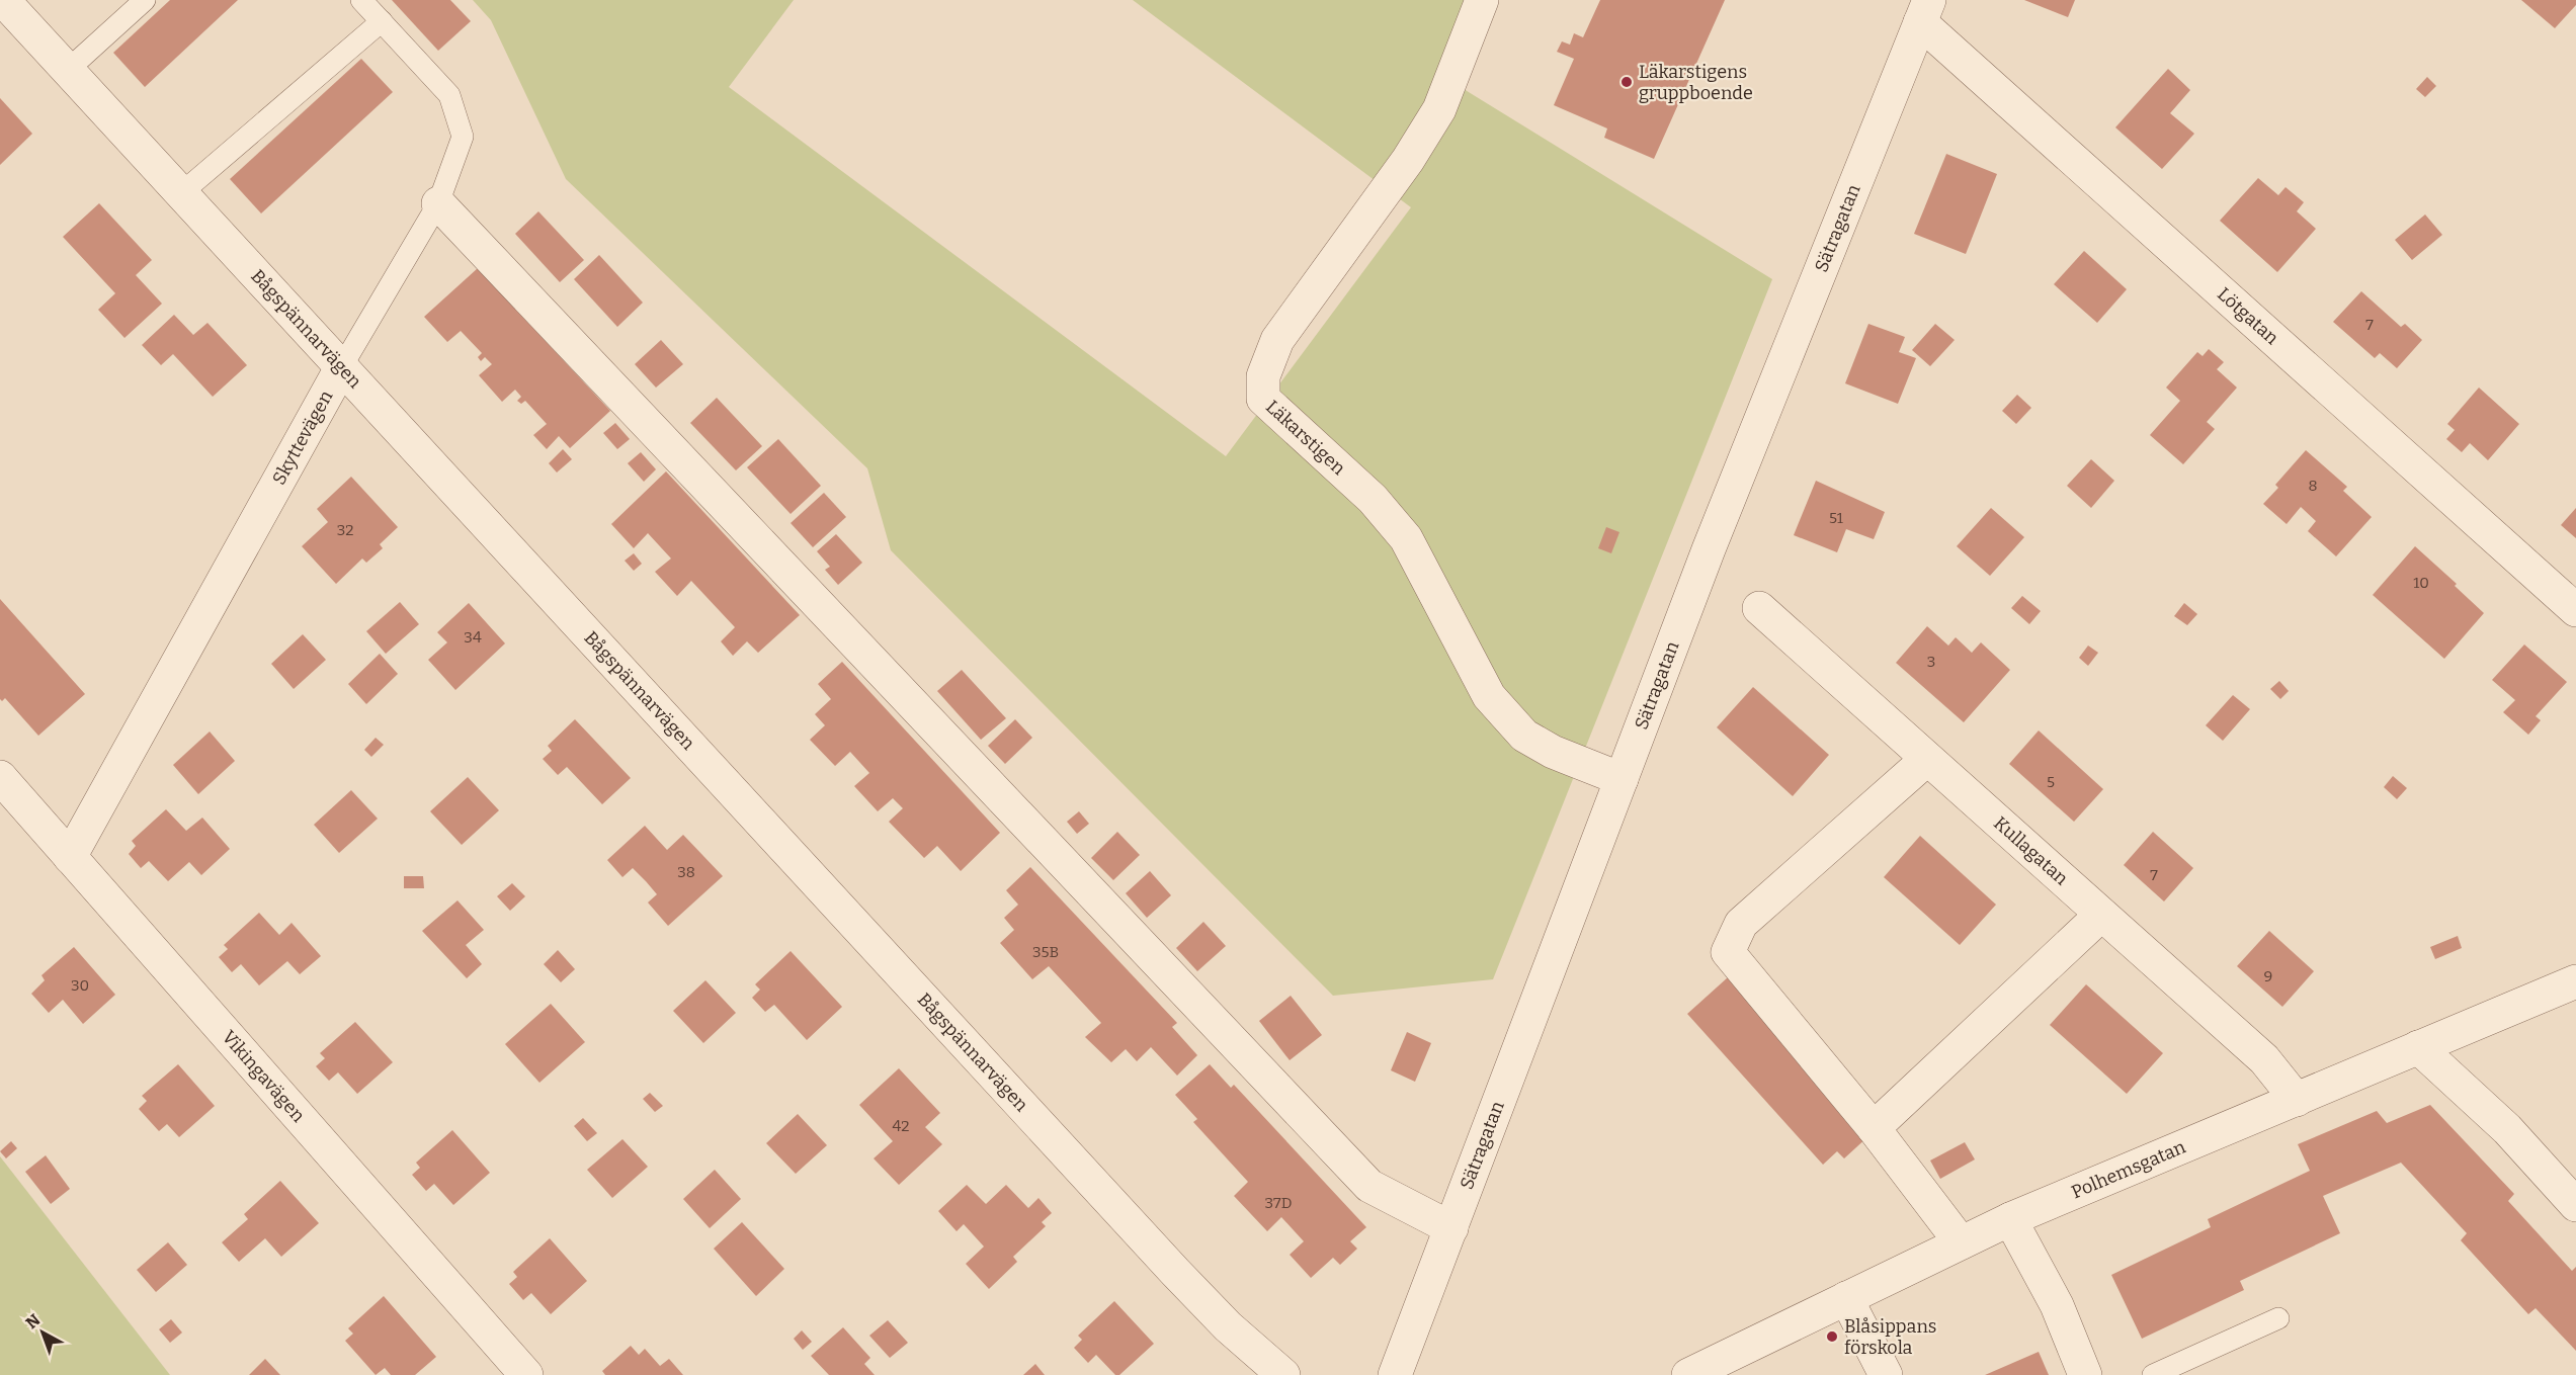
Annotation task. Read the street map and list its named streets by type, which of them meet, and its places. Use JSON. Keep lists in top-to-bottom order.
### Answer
{
  "streets": {
    "street": [
      "Sätragatan",
      "Lötgatan",
      "Bågspännarvägen",
      "Läkarstigen",
      "Skyttevägen",
      "Kullagatan",
      "Vikingavägen",
      "Polhemsgatan"
    ]
  },
  "crossings": [
    ["Sätragatan", "Lötgatan"],
    ["Sätragatan", "Läkarstigen"],
    ["Bågspännarvägen", "Skyttevägen"],
    ["Skyttevägen", "Vikingavägen"],
    ["Kullagatan", "Polhemsgatan"]
  ],
  "places": ["Läkarstigens gruppboende", "Blåsippans förskola"],
  "house_numbers": [
    "7",
    "8",
    "51",
    "32",
    "10",
    "34",
    "3",
    "5",
    "38",
    "7",
    "35B",
    "9",
    "30",
    "42",
    "37D"
  ],
  "north": "top left"
}
